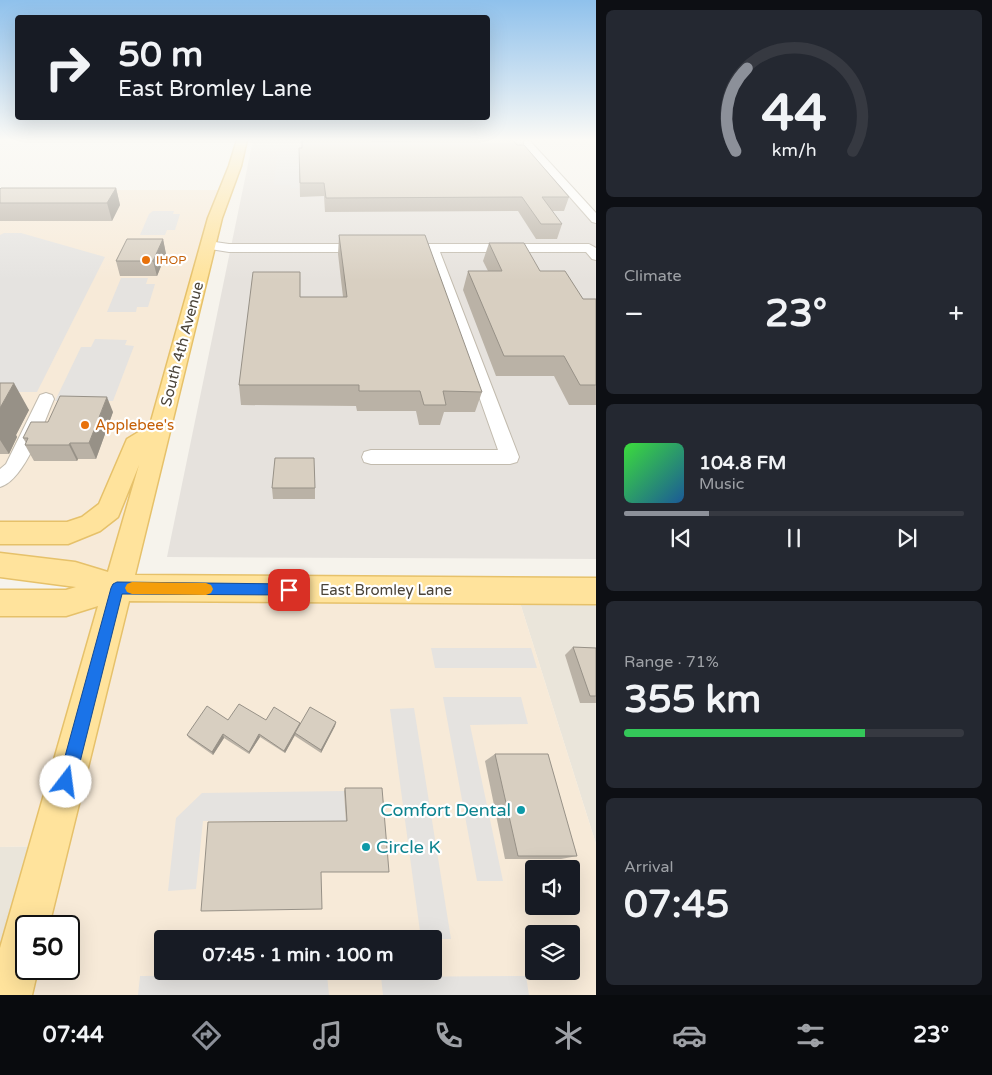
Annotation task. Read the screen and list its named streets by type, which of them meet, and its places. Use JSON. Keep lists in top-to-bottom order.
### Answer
{
  "streets": {
    "main road": ["South 4th Avenue", "East Bromley Lane"]
  },
  "crossings": [
    ["South 4th Avenue", "East Bromley Lane"]
  ],
  "places": [
    "IHOP",
    "Applebee's",
    "Comfort Dental",
    "Circle K"
  ],
  "page": {
    "turn": ["50 m", "East Bromley Lane"],
    "tile": [
      "Climate",
      ["Range · 71%", "355 km"],
      ["Arrival", "07:45"]
    ],
    "heat": ["−", "23°", "+"],
    "song": ["104.8 FM", "Music"],
    "limit": "50",
    "trip": "07:45 · 1 min · 100 m",
    "tabs": ["07:44", "23°"],
    "gauge": ["44", "km/h"]
  }
}
